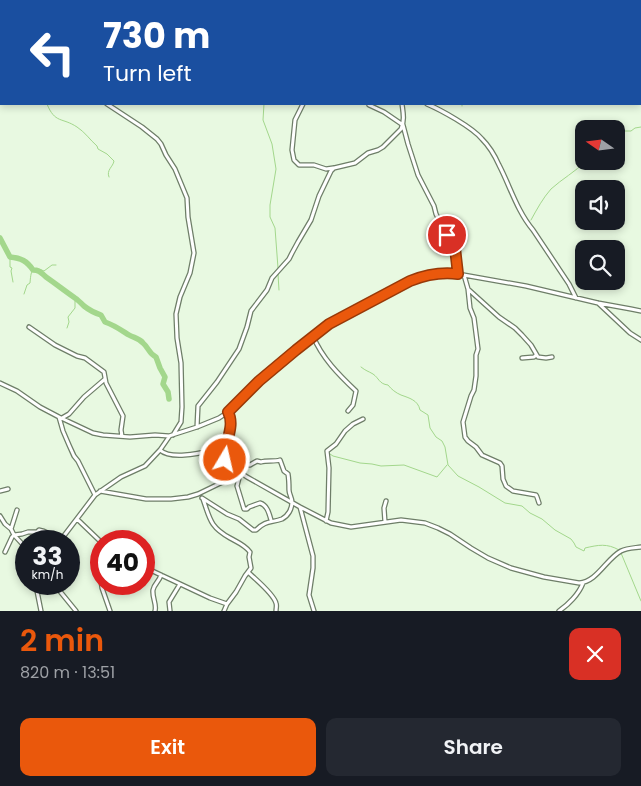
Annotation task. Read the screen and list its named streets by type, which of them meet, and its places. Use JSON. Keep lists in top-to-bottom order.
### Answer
{
  "north": "left",
  "page": {
    "turn": ["730 m", "Turn left"],
    "speed": "33 km/h",
    "limit": "40",
    "heading": ["2 min", "820 m · 13:51"],
    "buttons": ["Exit", "Share"]
  }
}
